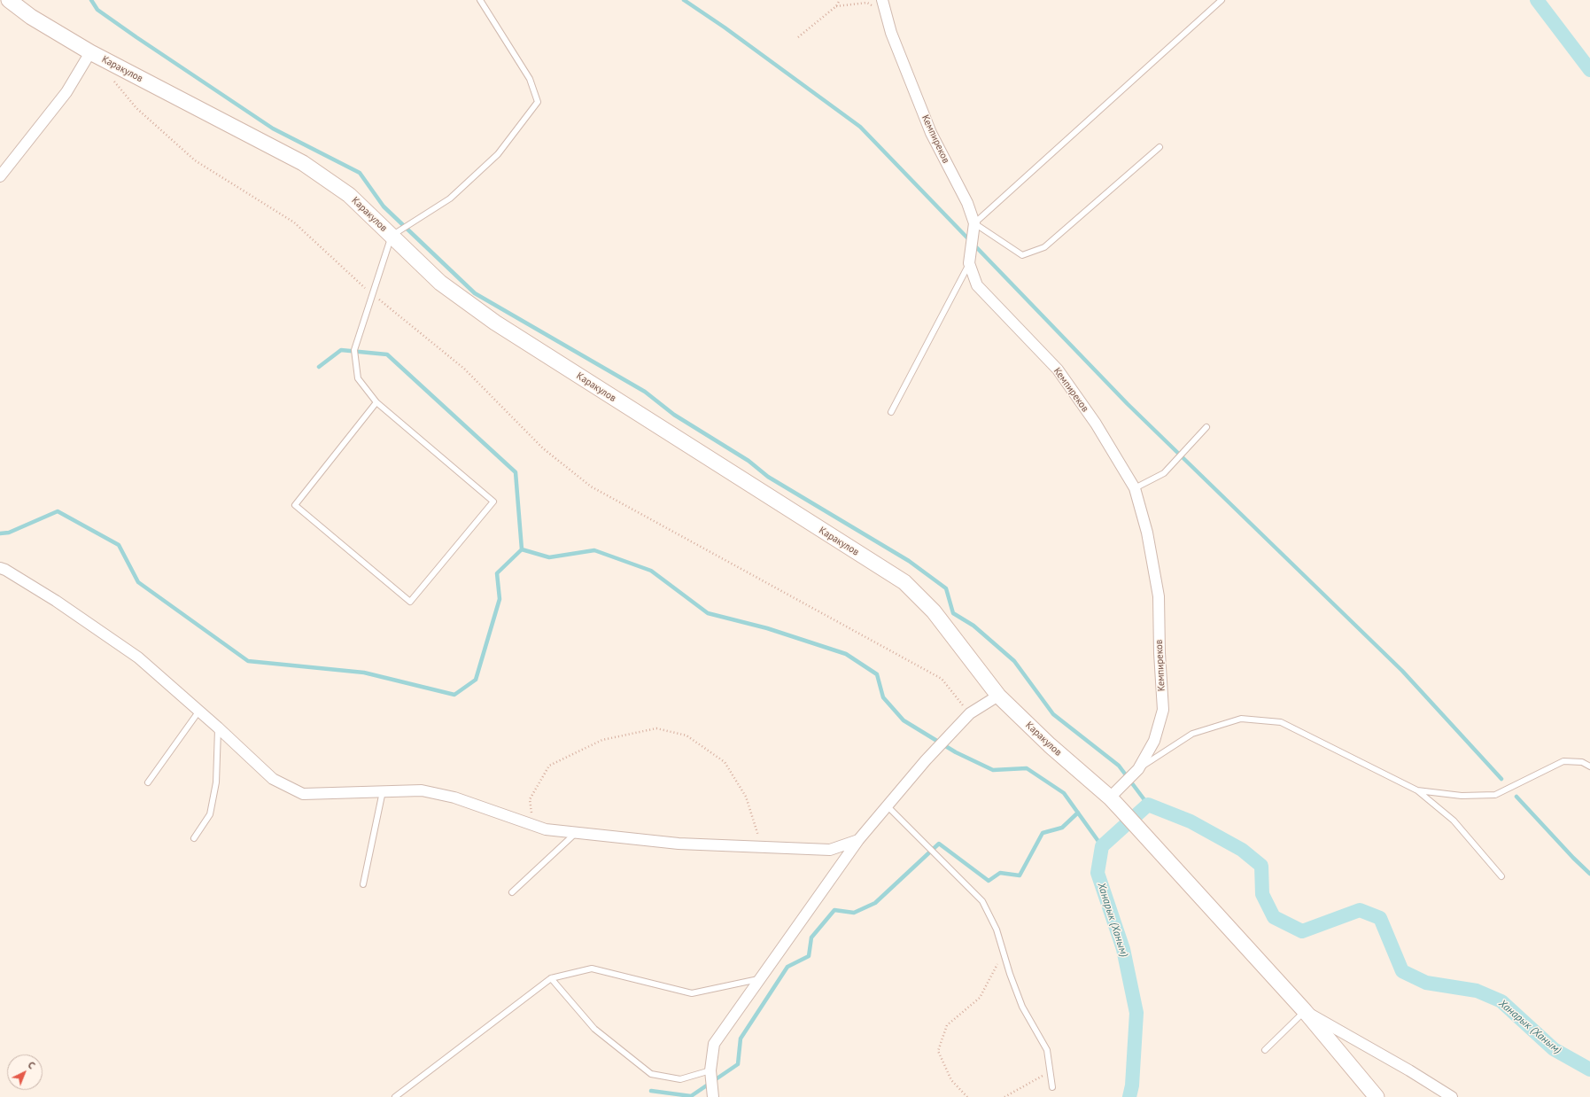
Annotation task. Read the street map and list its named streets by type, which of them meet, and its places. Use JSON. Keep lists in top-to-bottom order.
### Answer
{
  "streets": {
    "main road": ["Каракулов"],
    "street": ["Кемпиреков"]
  },
  "crossings": [
    ["Каракулов", "Кемпиреков"]
  ],
  "water": ["Ханарык (Ханым)"],
  "north": "top right"
}
